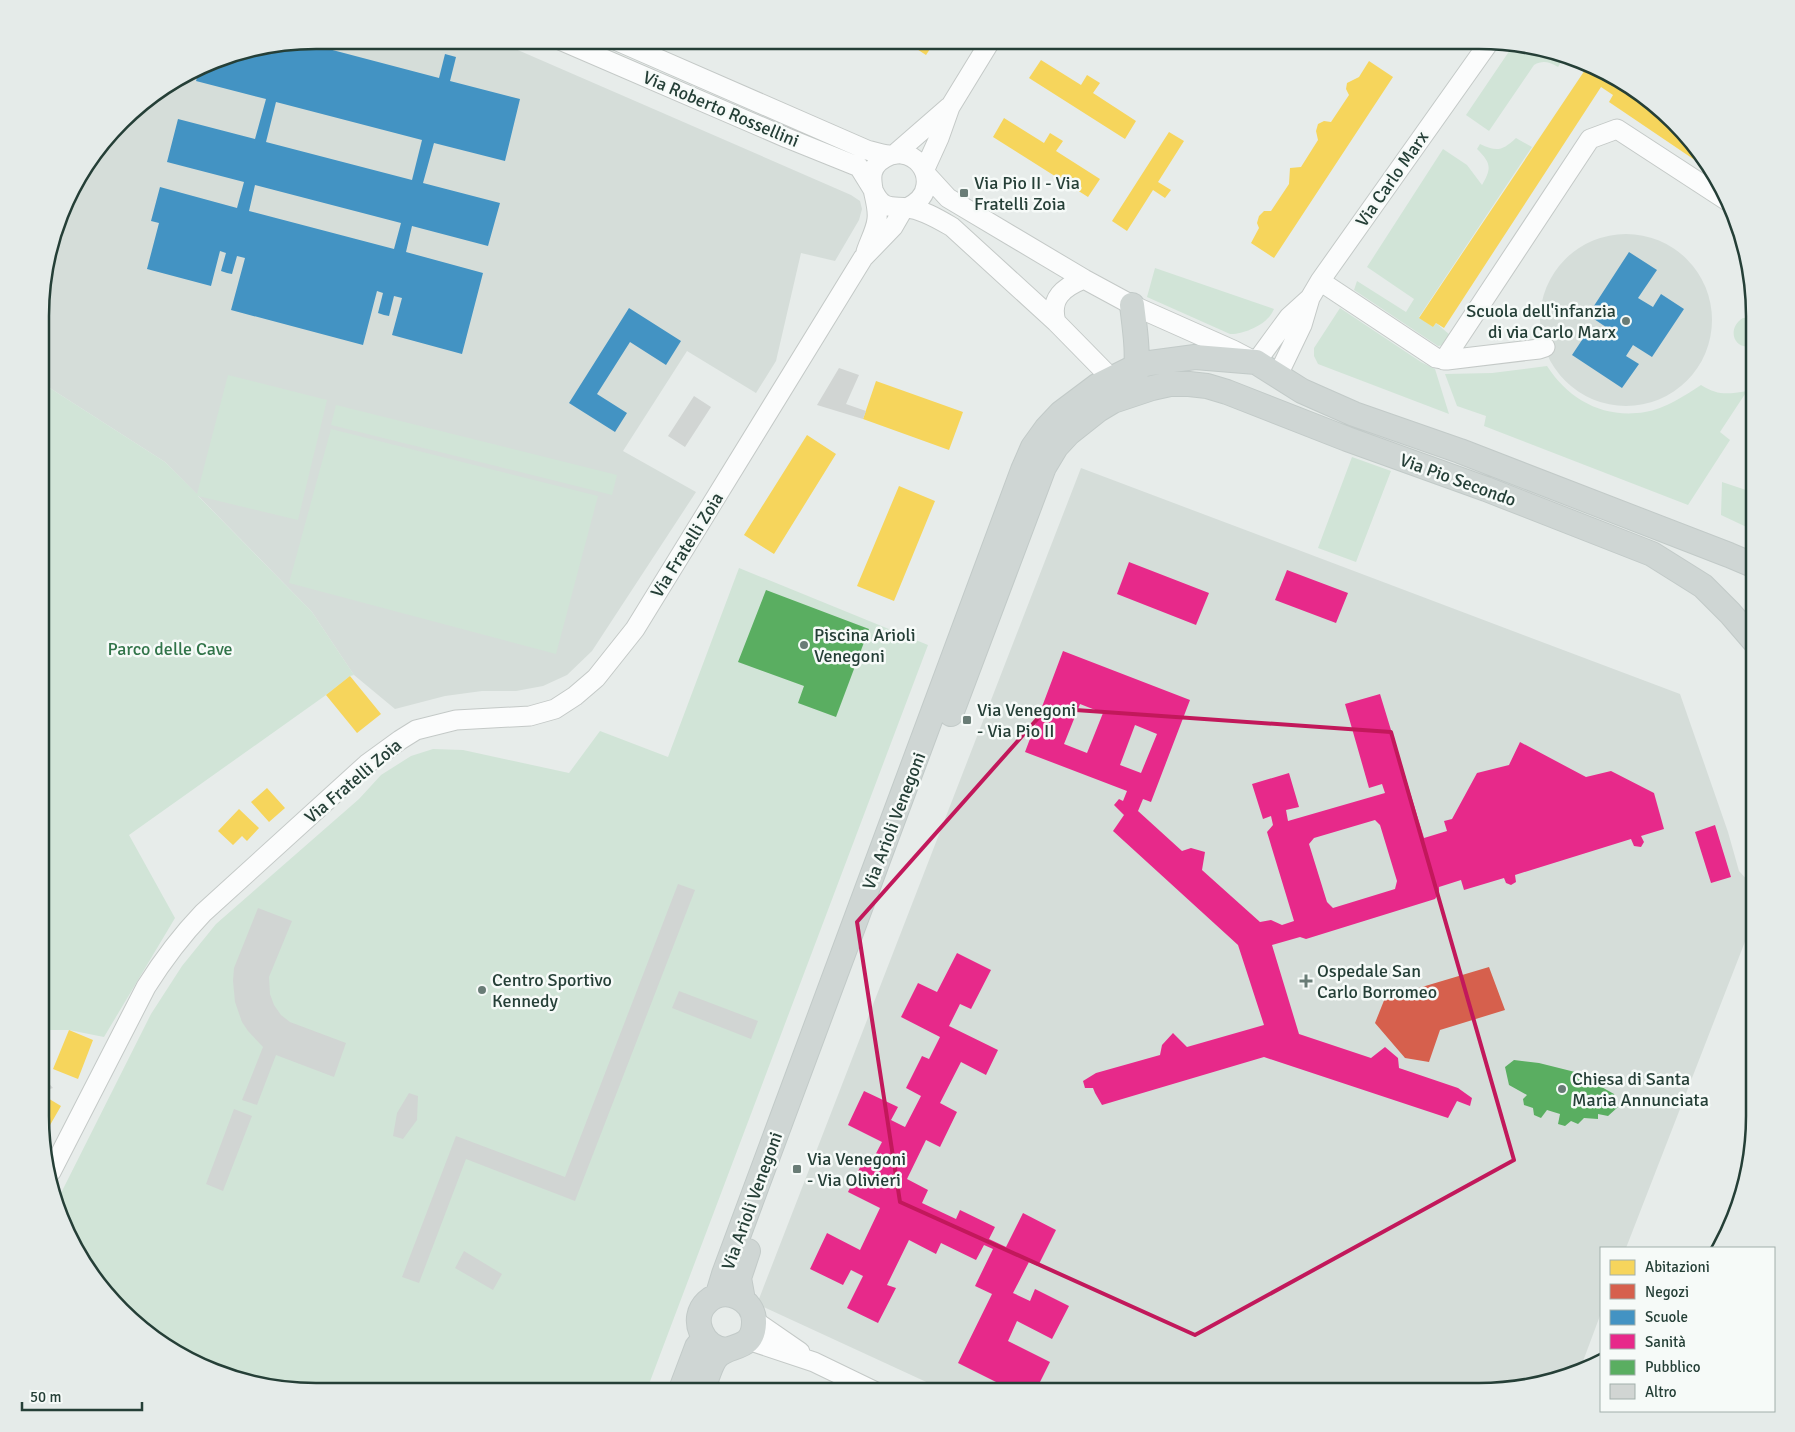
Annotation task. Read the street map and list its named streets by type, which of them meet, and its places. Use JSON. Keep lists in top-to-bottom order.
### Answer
{
  "streets": {
    "main road": ["Via Carlo Marx", "Via Pio Secondo", "Via Arioli Venegoni"],
    "street": ["Via Roberto Rossellini", "Via Fratelli Zoia"]
  },
  "crossings": [
    ["Via Roberto Rossellini", "Via Pio Secondo"],
    ["Via Roberto Rossellini", "Via Fratelli Zoia"],
    ["Via Roberto Rossellini", "Via Arioli Venegoni"],
    ["Via Carlo Marx", "Via Pio Secondo"],
    ["Via Pio Secondo", "Via Arioli Venegoni"]
  ],
  "parks": ["Parco delle Cave"],
  "places": {
    "transit": ["Via Pio II - Via Fratelli Zoia", "Via Venegoni - Via Pio II", "Via Venegoni - Via Olivieri"],
    "other": [
      "Scuola dell'infanzia di via Carlo Marx",
      "Piscina Arioli Venegoni",
      "Centro Sportivo Kennedy",
      "Chiesa di Santa Maria Annunciata"
    ],
    "health": ["Ospedale San Carlo Borromeo"]
  },
  "legend": [
    "Abitazioni",
    "Negozi",
    "Scuole",
    "Sanità",
    "Pubblico",
    "Altro"
  ],
  "scale_bar": "50 m"
}
